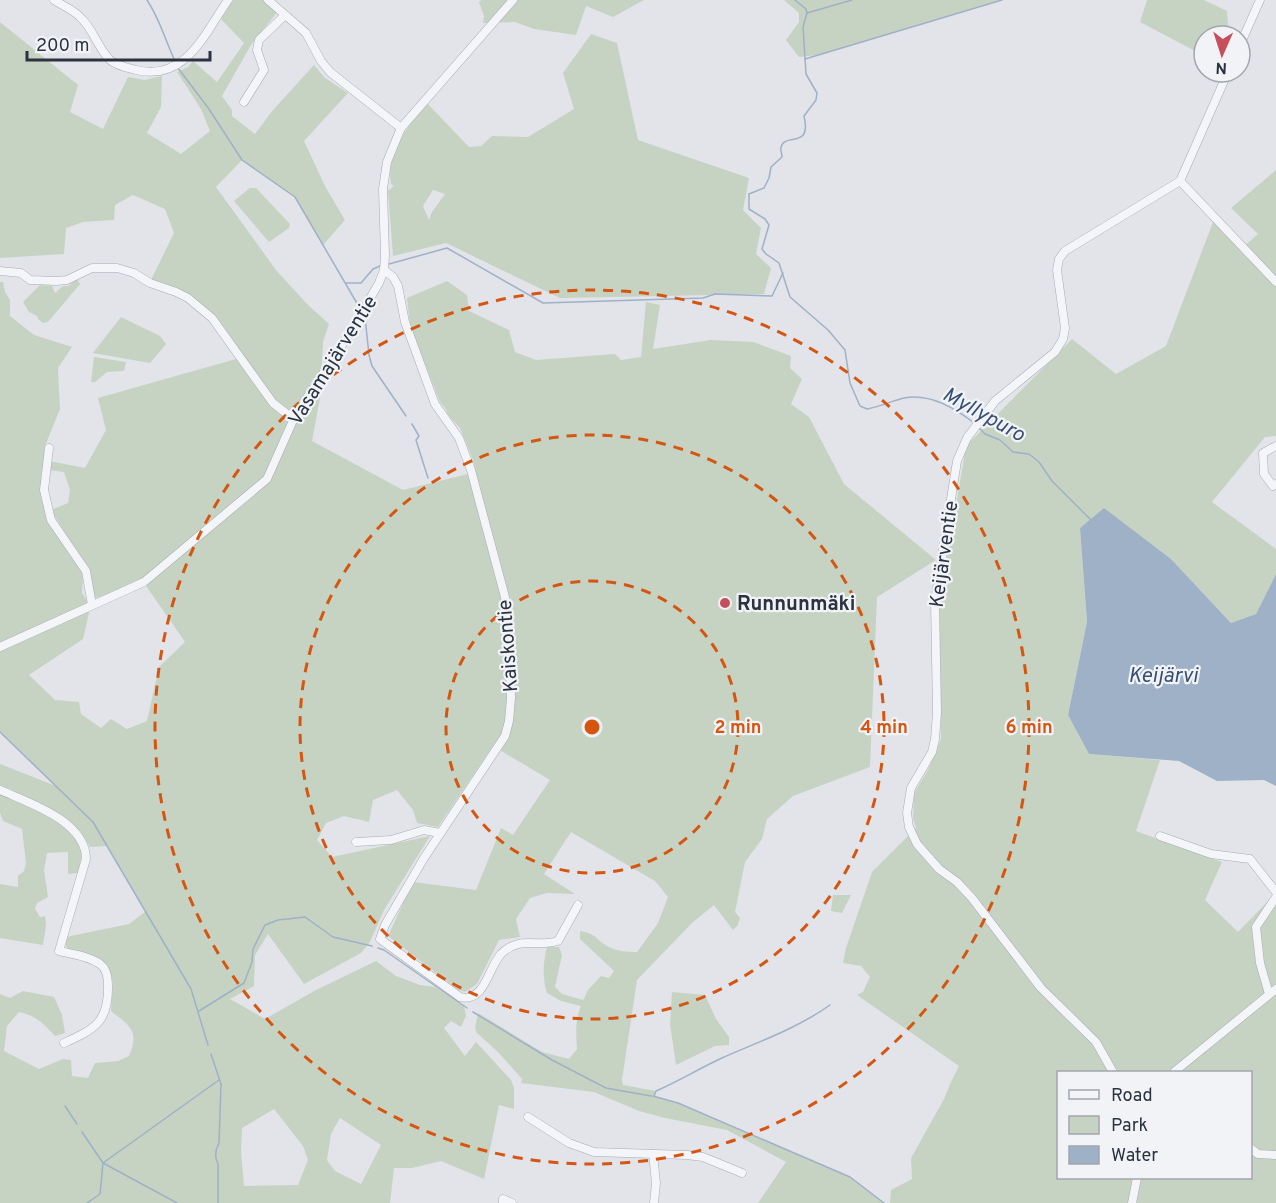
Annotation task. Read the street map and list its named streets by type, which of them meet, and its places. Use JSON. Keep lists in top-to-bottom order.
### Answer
{
  "streets": {
    "street": ["Vasamajärventie", "Keijärventie", "Kaiskontie"]
  },
  "crossings": [
    ["Vasamajärventie", "Kaiskontie"]
  ],
  "water": ["Myllypuro", "Keijärvi"],
  "places": ["Runnunmäki"],
  "legend": ["Road", "Park", "Water"],
  "scale_bar": "200 m",
  "north": "bottom",
  "rings": ["2 min", "4 min", "6 min"]
}
